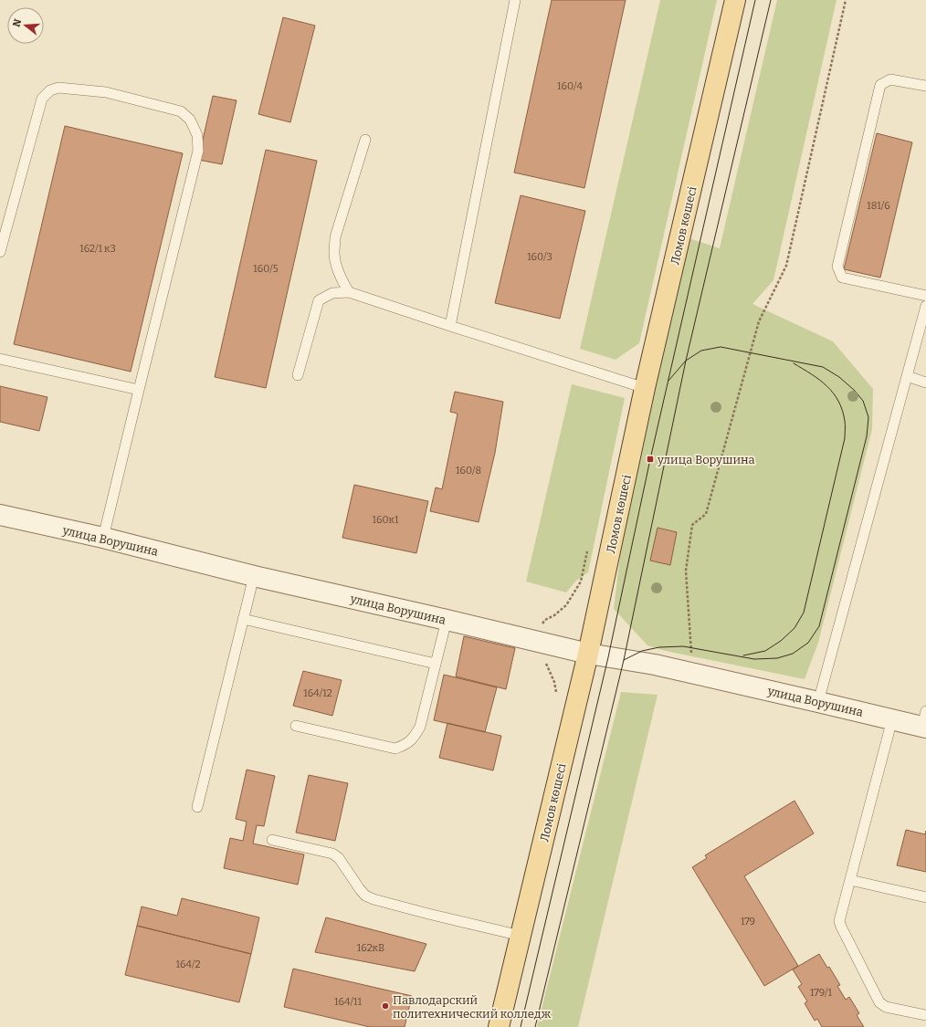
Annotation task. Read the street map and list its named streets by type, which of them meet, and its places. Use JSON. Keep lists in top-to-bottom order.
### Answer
{
  "streets": {
    "main road": ["Ломов көшесі"],
    "street": ["улица Ворушина"]
  },
  "crossings": [
    ["Ломов көшесі", "улица Ворушина"]
  ],
  "places": {
    "transit": ["улица Ворушина"],
    "other": ["Павлодарский политехнический колледж"]
  },
  "house_numbers": [
    "160/4",
    "181/6",
    "162/1 к3",
    "160/3",
    "160/5",
    "160/8",
    "160к1",
    "164/12",
    "179",
    "162кВ",
    "164/2",
    "179/1",
    "164/11"
  ],
  "north": "left"
}
